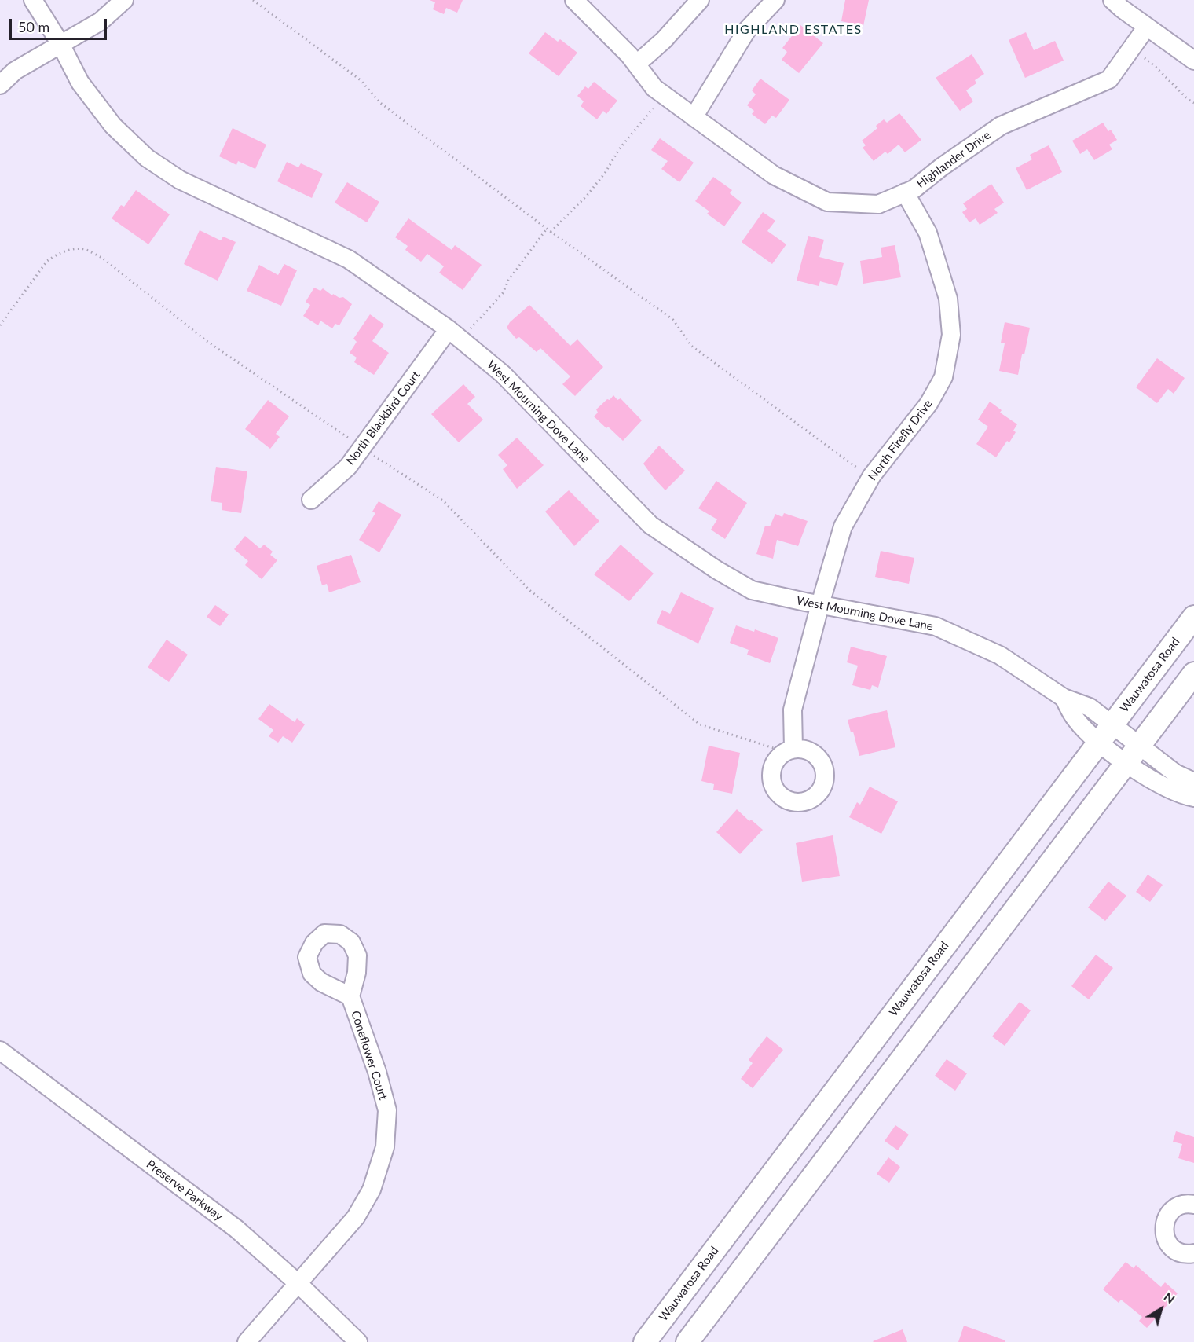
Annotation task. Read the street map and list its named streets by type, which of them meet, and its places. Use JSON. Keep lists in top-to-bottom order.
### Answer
{
  "streets": {
    "main road": ["Wauwatosa Road"],
    "street": [
      "Highlander Drive",
      "West Mourning Dove Lane",
      "North Blackbird Court",
      "North Firefly Drive",
      "Coneflower Court",
      "Preserve Parkway"
    ]
  },
  "crossings": [
    ["Highlander Drive", "North Firefly Drive"],
    ["West Mourning Dove Lane", "North Blackbird Court"],
    ["West Mourning Dove Lane", "North Firefly Drive"],
    ["West Mourning Dove Lane", "Wauwatosa Road"],
    ["Coneflower Court", "Preserve Parkway"]
  ],
  "districts": ["HIGHLAND ESTATES"],
  "scale_bar": "50 m",
  "north": "top right"
}
